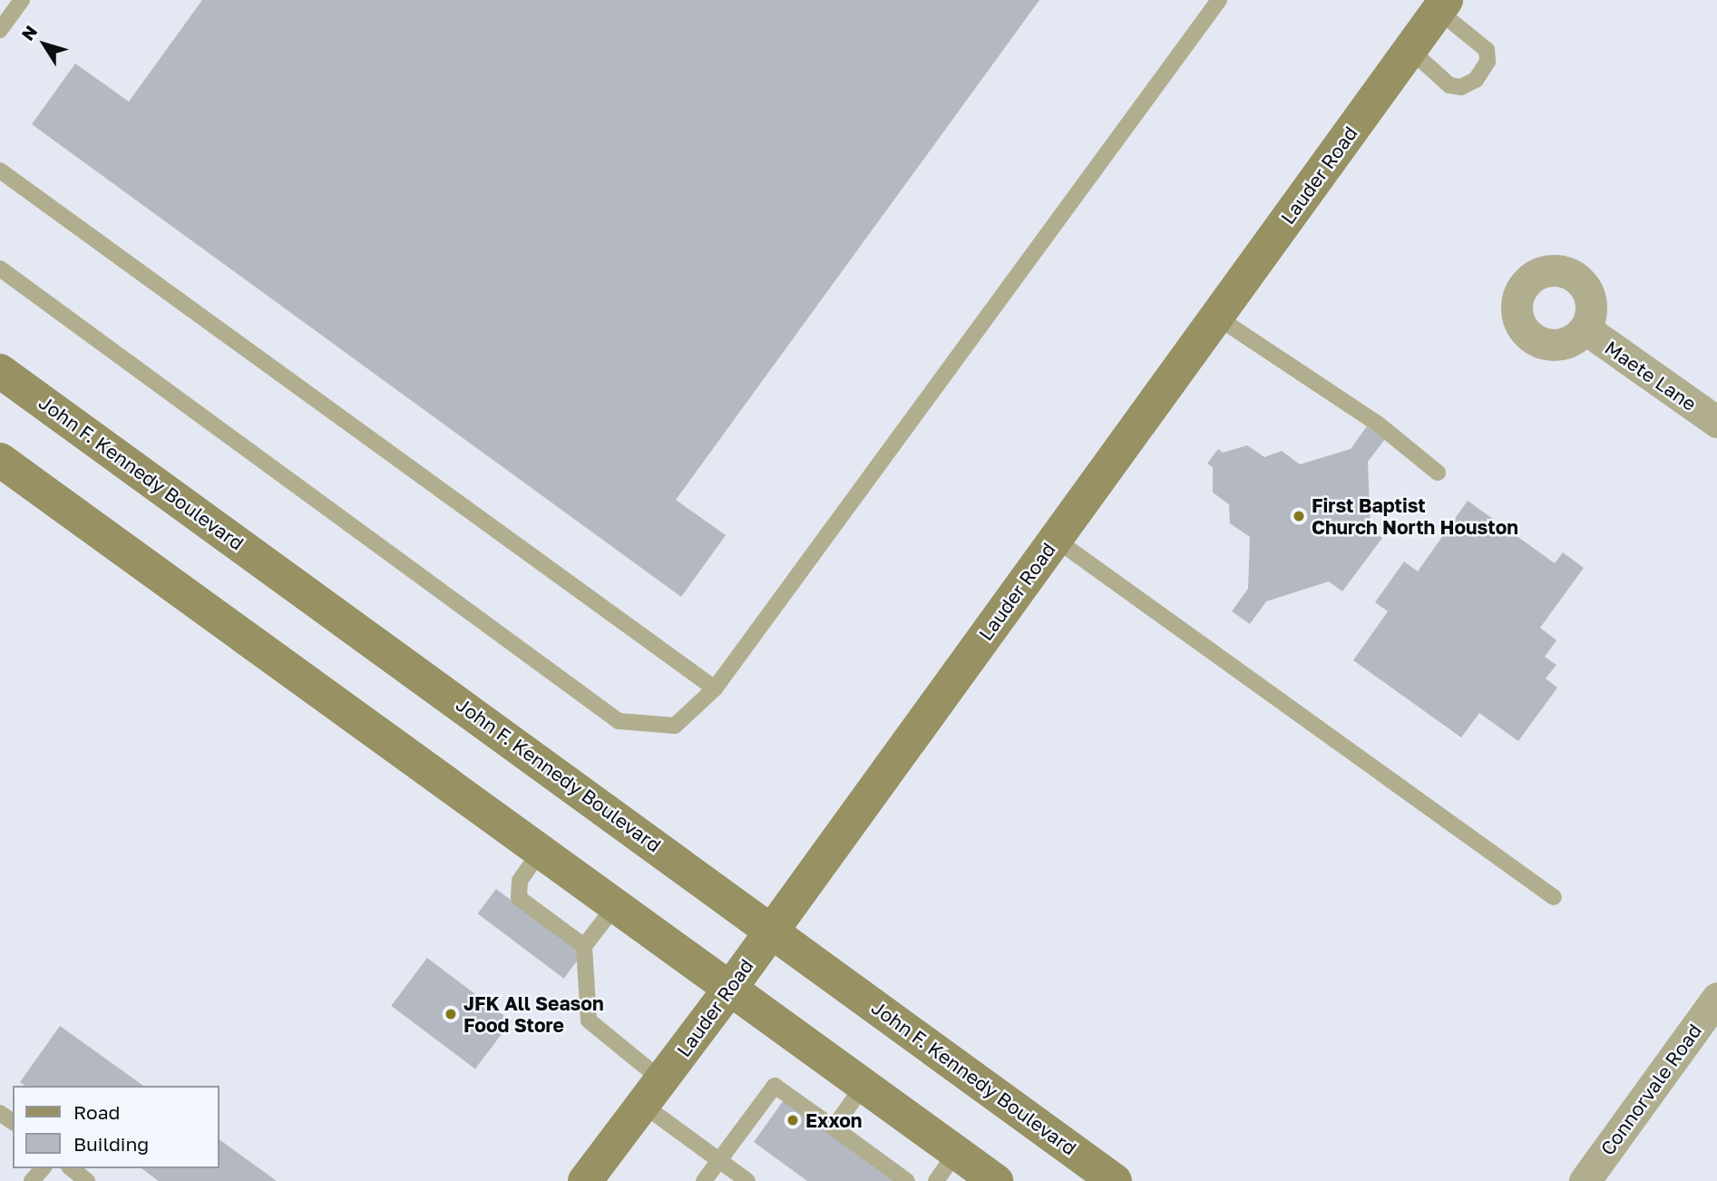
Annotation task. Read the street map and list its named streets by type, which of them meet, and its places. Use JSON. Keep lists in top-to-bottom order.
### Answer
{
  "streets": {
    "main road": ["Lauder Road", "John F. Kennedy Boulevard"],
    "street": ["Maete Lane", "Connorvale Road"]
  },
  "crossings": [
    ["Lauder Road", "John F. Kennedy Boulevard"]
  ],
  "places": ["First Baptist Church North Houston", "JFK All Season Food Store", "Exxon"],
  "legend": ["Road", "Building"],
  "north": "top left"
}
